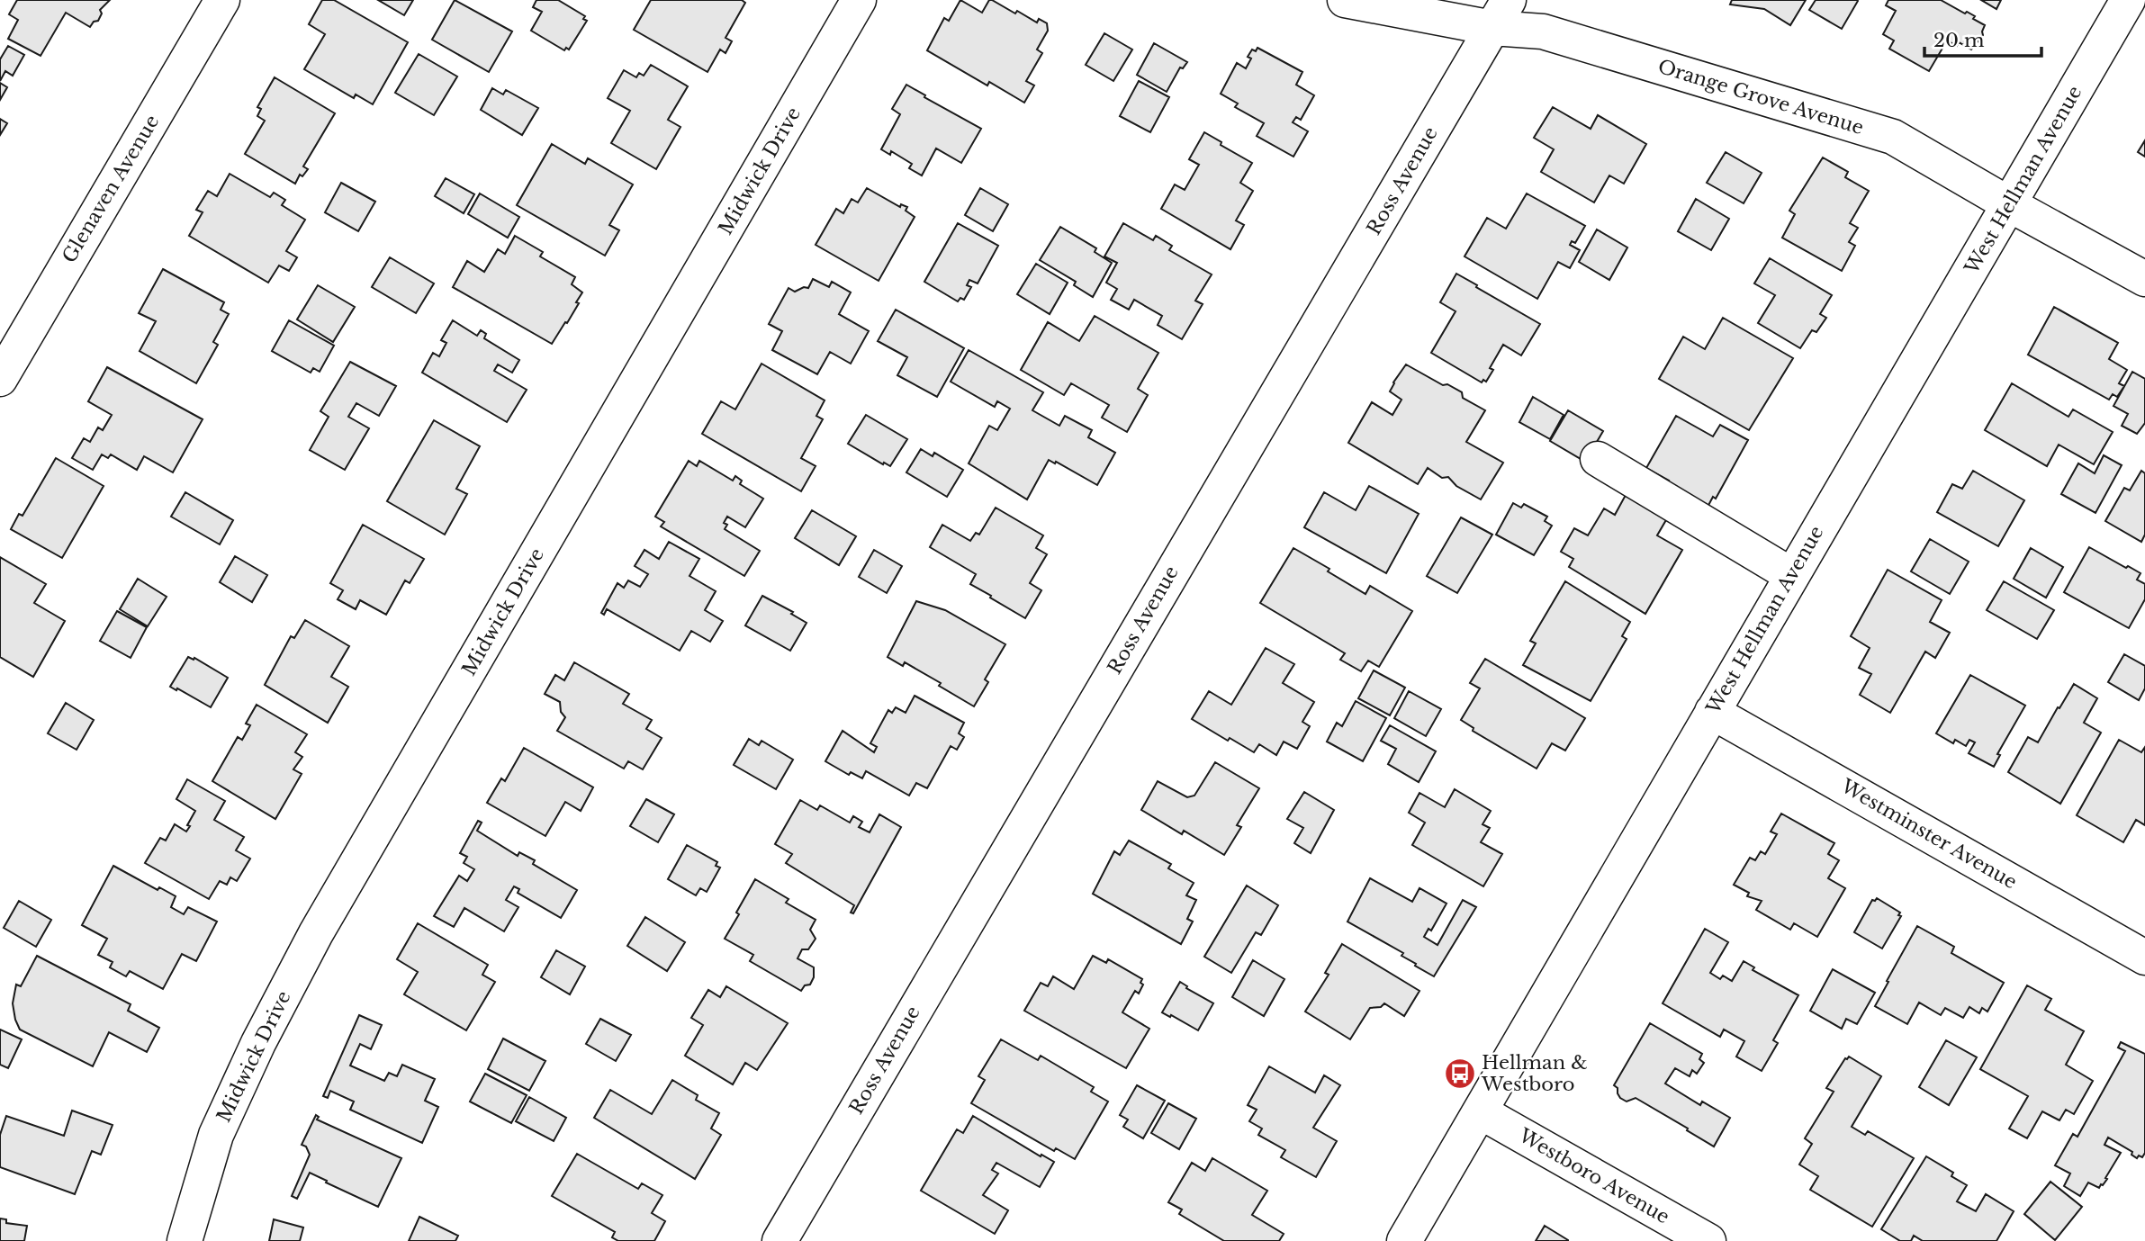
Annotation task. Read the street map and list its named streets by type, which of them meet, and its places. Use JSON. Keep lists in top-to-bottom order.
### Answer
{
  "streets": {
    "street": [
      "Orange Grove Avenue",
      "Midwick Drive",
      "West Hellman Avenue",
      "Ross Avenue",
      "Glenaven Avenue",
      "Westminster Avenue",
      "Westboro Avenue"
    ]
  },
  "crossings": [
    ["Orange Grove Avenue", "West Hellman Avenue"],
    ["Orange Grove Avenue", "Ross Avenue"],
    ["West Hellman Avenue", "Westminster Avenue"],
    ["West Hellman Avenue", "Westboro Avenue"]
  ],
  "places": {
    "bus stop": ["Hellman & Westboro"]
  },
  "scale_bar": "20 m"
}
